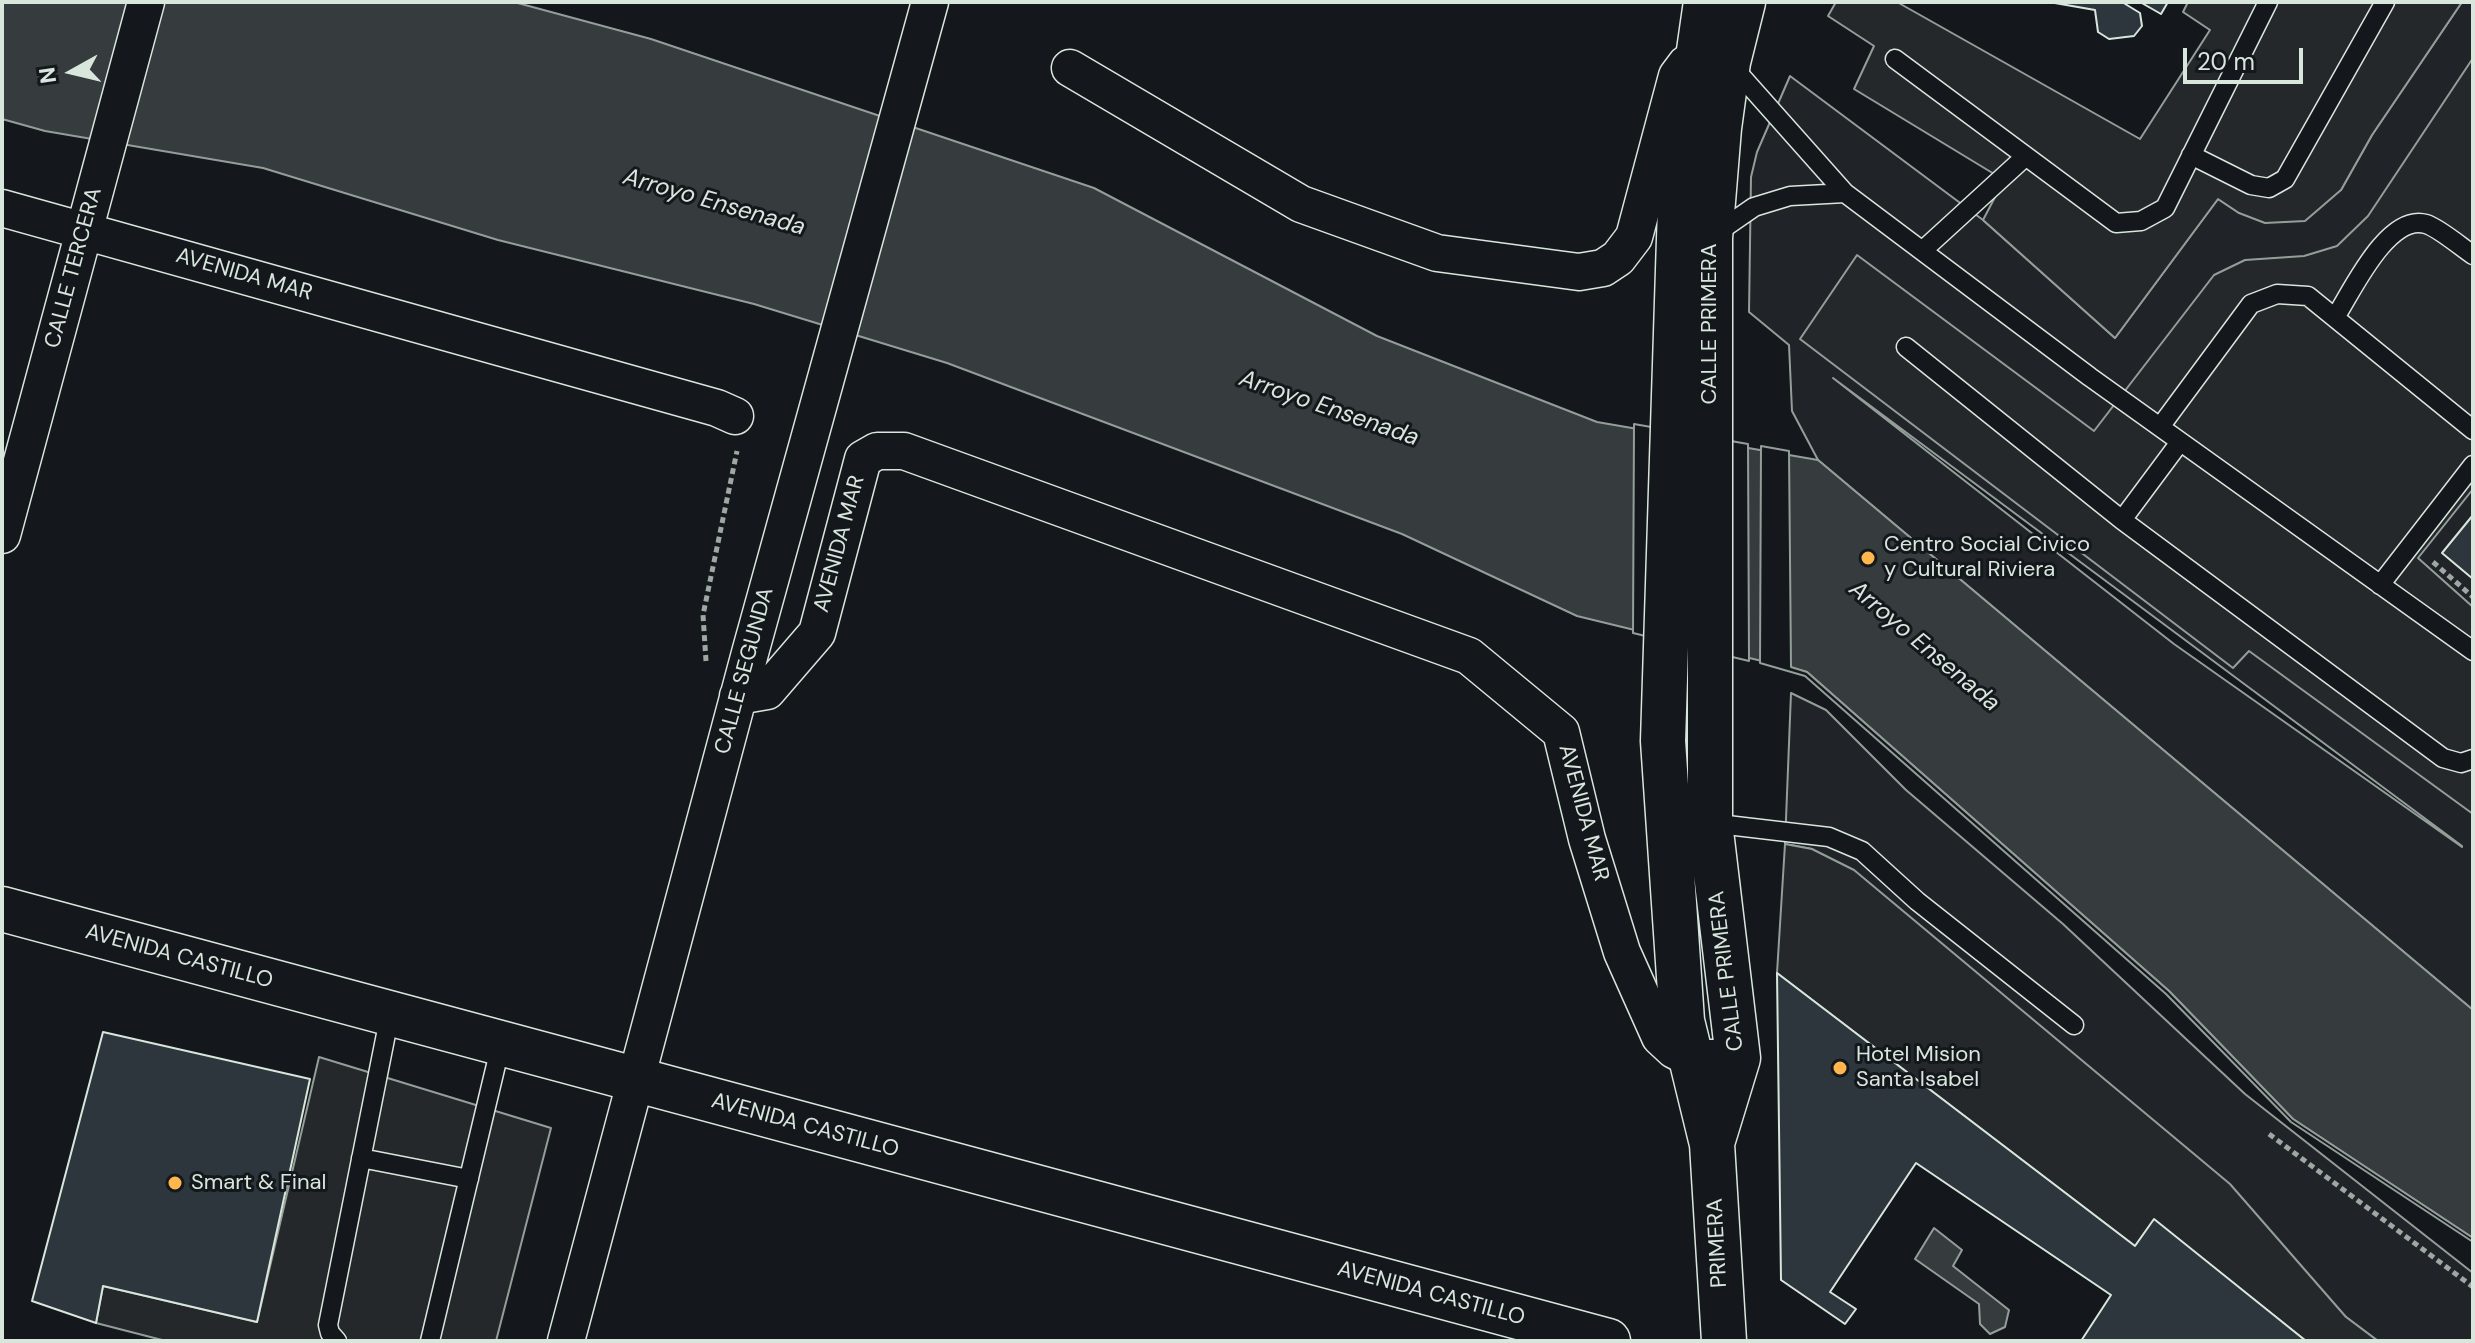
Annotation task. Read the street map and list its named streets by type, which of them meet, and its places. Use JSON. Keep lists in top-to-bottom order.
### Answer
{
  "streets": {
    "main road": ["CALLE PRIMERA", "AVENIDA CASTILLO", "PRIMERA"],
    "street": ["CALLE TERCERA", "AVENIDA MAR", "CALLE SEGUNDA"]
  },
  "crossings": [
    ["CALLE TERCERA", "AVENIDA MAR"],
    ["AVENIDA MAR", "CALLE PRIMERA"],
    ["AVENIDA MAR", "CALLE SEGUNDA"],
    ["CALLE PRIMERA", "PRIMERA"],
    ["CALLE SEGUNDA", "AVENIDA CASTILLO"]
  ],
  "water": ["Arroyo Ensenada"],
  "places": ["Centro Social Civico y Cultural Riviera", "Hotel Mision Santa Isabel", "Smart & Final"],
  "scale_bar": "20 m",
  "north": "left"
}
